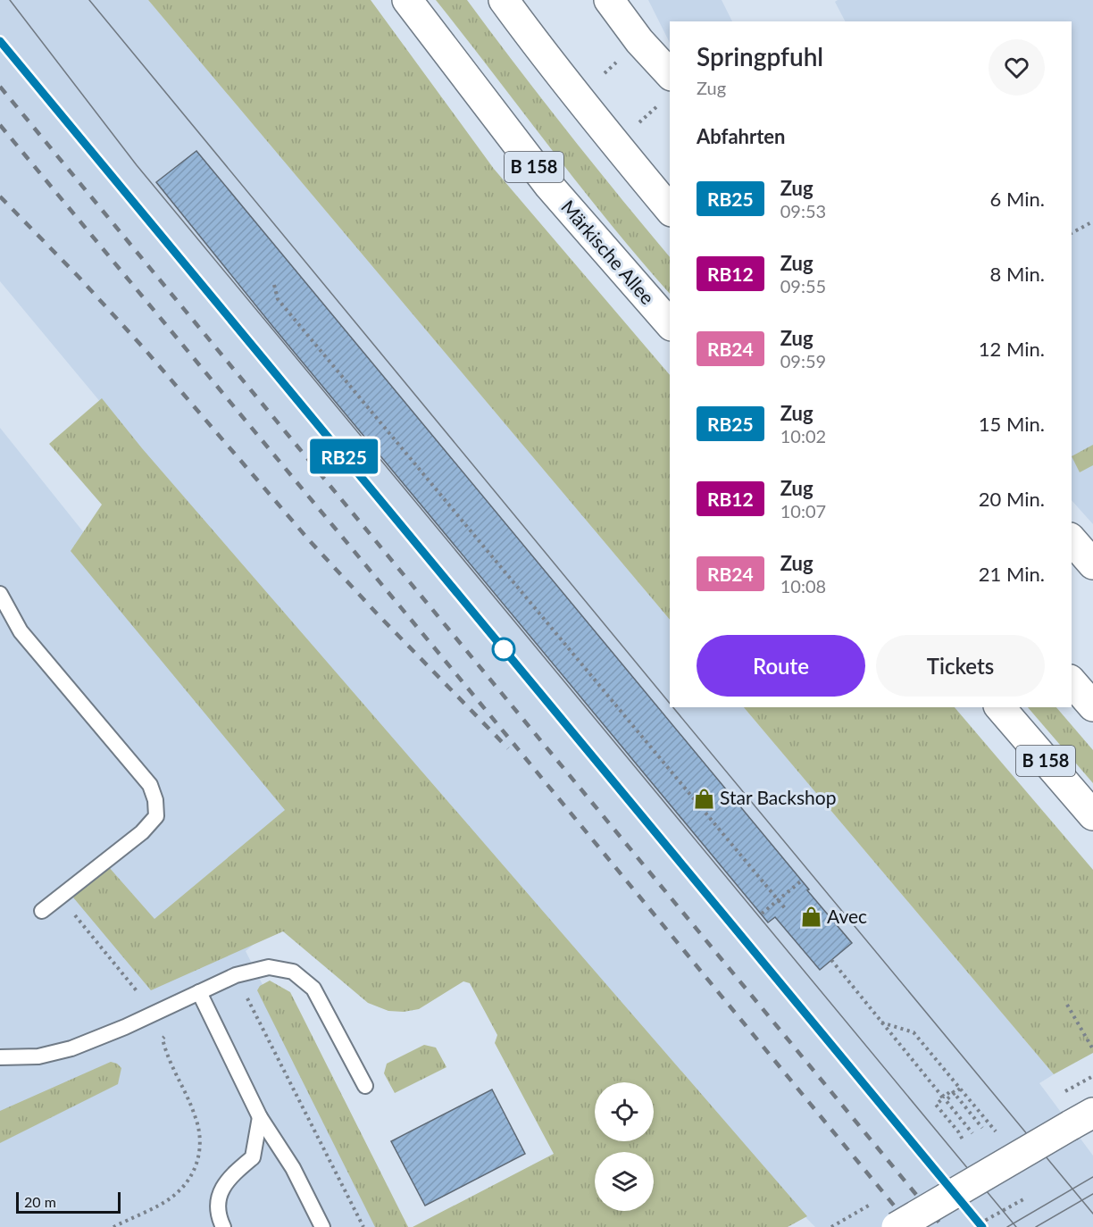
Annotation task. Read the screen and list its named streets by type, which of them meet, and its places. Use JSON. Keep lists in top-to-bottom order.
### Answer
{
  "streets": {
    "main road": ["B 158", "Märkische Allee"]
  },
  "places": {
    "shop": ["Star Backshop", "Avec"]
  },
  "scale_bar": "20 m",
  "page": {
    "on_map": "RB25",
    "heading": [
      ["Springpfuhl", "Zug"],
      "Abfahrten"
    ],
    "list": [
      {
        "mark": "RB25",
        "name": "Zug",
        "note": "09:53",
        "value": "6 Min."
      },
      {
        "mark": "RB12",
        "name": "Zug",
        "note": "09:55",
        "value": "8 Min."
      },
      {
        "mark": "RB24",
        "name": "Zug",
        "note": "09:59",
        "value": "12 Min."
      },
      {
        "mark": "RB25",
        "name": "Zug",
        "note": "10:02",
        "value": "15 Min."
      },
      {
        "mark": "RB12",
        "name": "Zug",
        "note": "10:07",
        "value": "20 Min."
      },
      {
        "mark": "RB24",
        "name": "Zug",
        "note": "10:08",
        "value": "21 Min."
      }
    ],
    "buttons": ["Route", "Tickets"],
    "scale": "20 m"
  }
}
